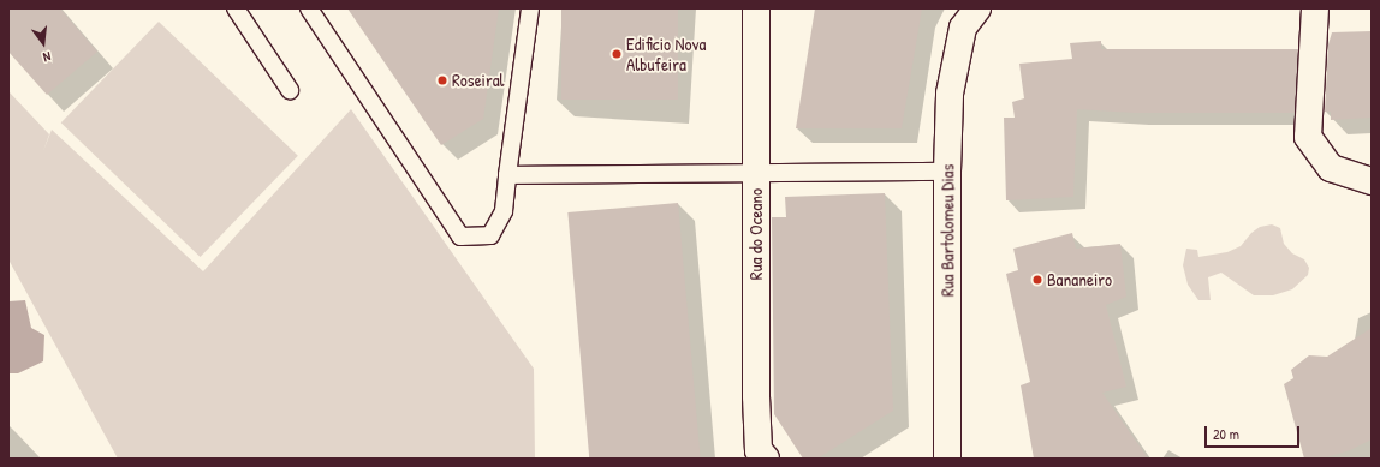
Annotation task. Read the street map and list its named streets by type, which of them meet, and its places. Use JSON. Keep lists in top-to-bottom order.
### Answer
{
  "streets": {
    "street": ["Rua Bartolomeu Dias", "Rua do Oceano"]
  },
  "places": ["Edificio Nova Albufeira", "Roseiral", "Bananeiro"],
  "scale_bar": "20 m",
  "north": "bottom"
}
